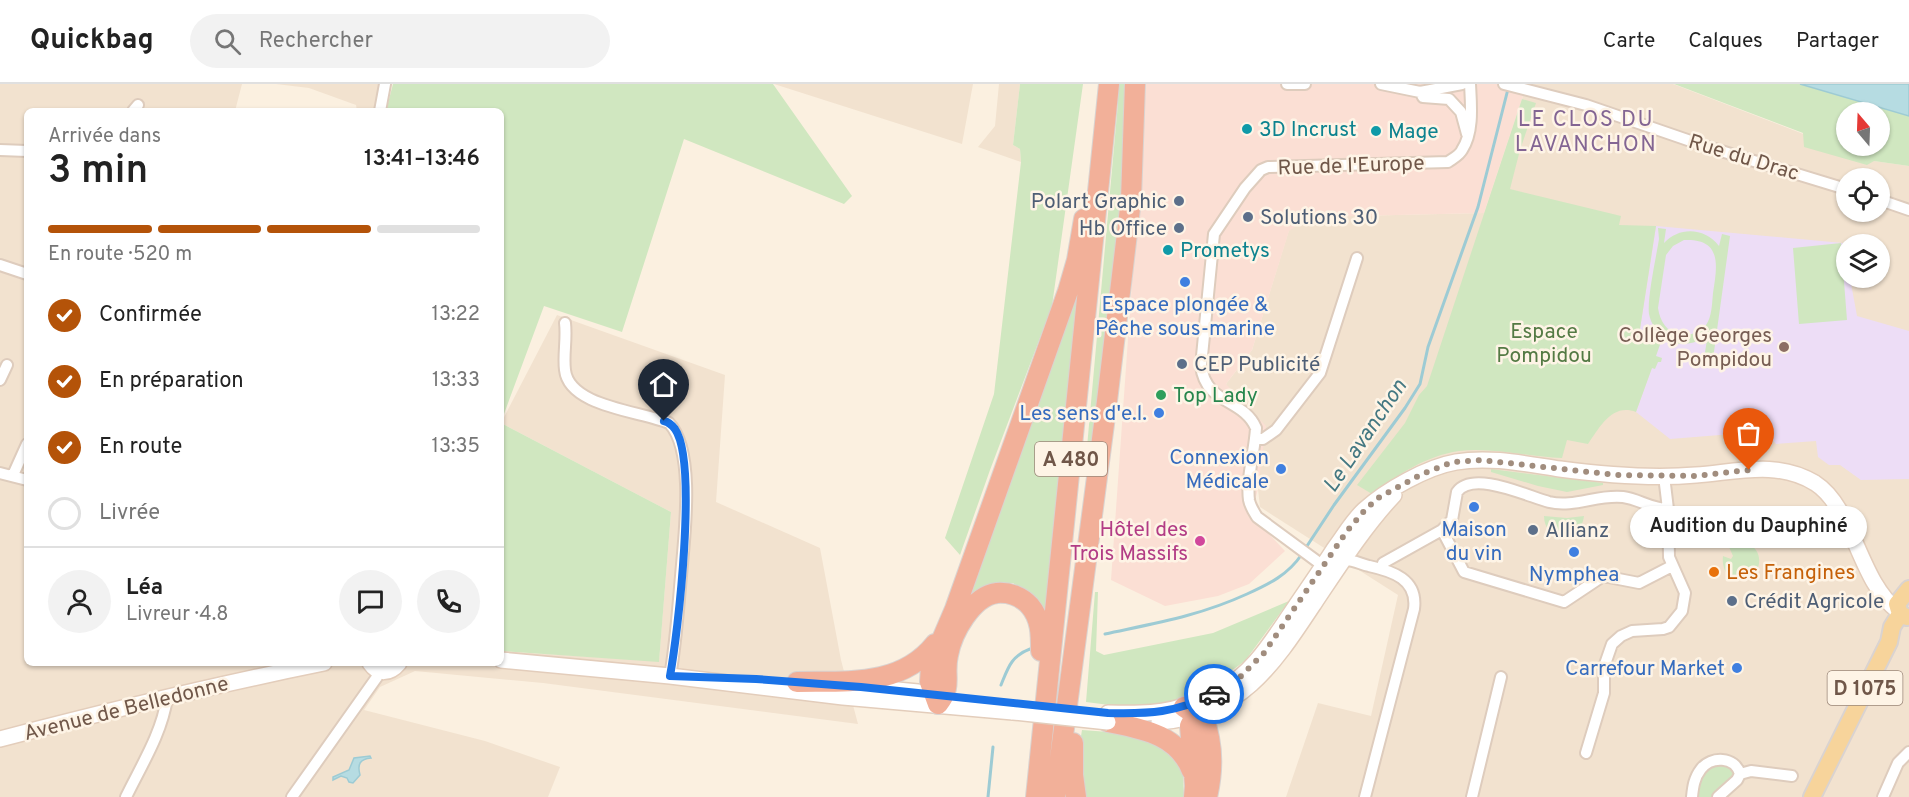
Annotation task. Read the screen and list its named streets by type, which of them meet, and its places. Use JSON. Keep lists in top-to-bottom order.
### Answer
{
  "streets": {
    "highway": ["A 480"],
    "main road": ["D 1075", "Avenue de Belledonne"],
    "street": ["Rue du Drac", "Rue de l'Europe"]
  },
  "districts": ["LE CLOS DU LAVANCHON"],
  "water": ["Le Lavanchon"],
  "parks": ["Espace Pompidou"],
  "places": [
    "3D Incrust",
    "Mage",
    "Polart Graphic",
    "Solutions 30",
    "Hb Office",
    "Prometys",
    "Espace plongée & Pêche sous-marine",
    "Collège Georges Pompidou",
    "CEP Publicité",
    "Top Lady",
    "Les sens d'e.l.",
    "Connexion Médicale",
    "Audition du Dauphiné",
    "Maison du vin",
    "Allianz",
    "Hôtel des Trois Massifs",
    "Nymphea",
    "Les Frangines",
    "Crédit Agricole",
    "Carrefour Market"
  ],
  "north": "top",
  "page": {
    "header": "Quickbag",
    "search": "Rechercher",
    "nav": ["Carte", "Calques", "Partager"],
    "heading": ["3 min", "Arrivée dans", "13:41–13:46"],
    "panel": ["Léa", "Livreur · 4.8"],
    "bar": "En route · 520 m",
    "list": [
      ["Confirmée", "13:22"],
      ["En préparation", "13:33"],
      ["En route", "13:35"],
      "Livrée"
    ],
    "bubble": "Audition du Dauphiné"
  }
}
